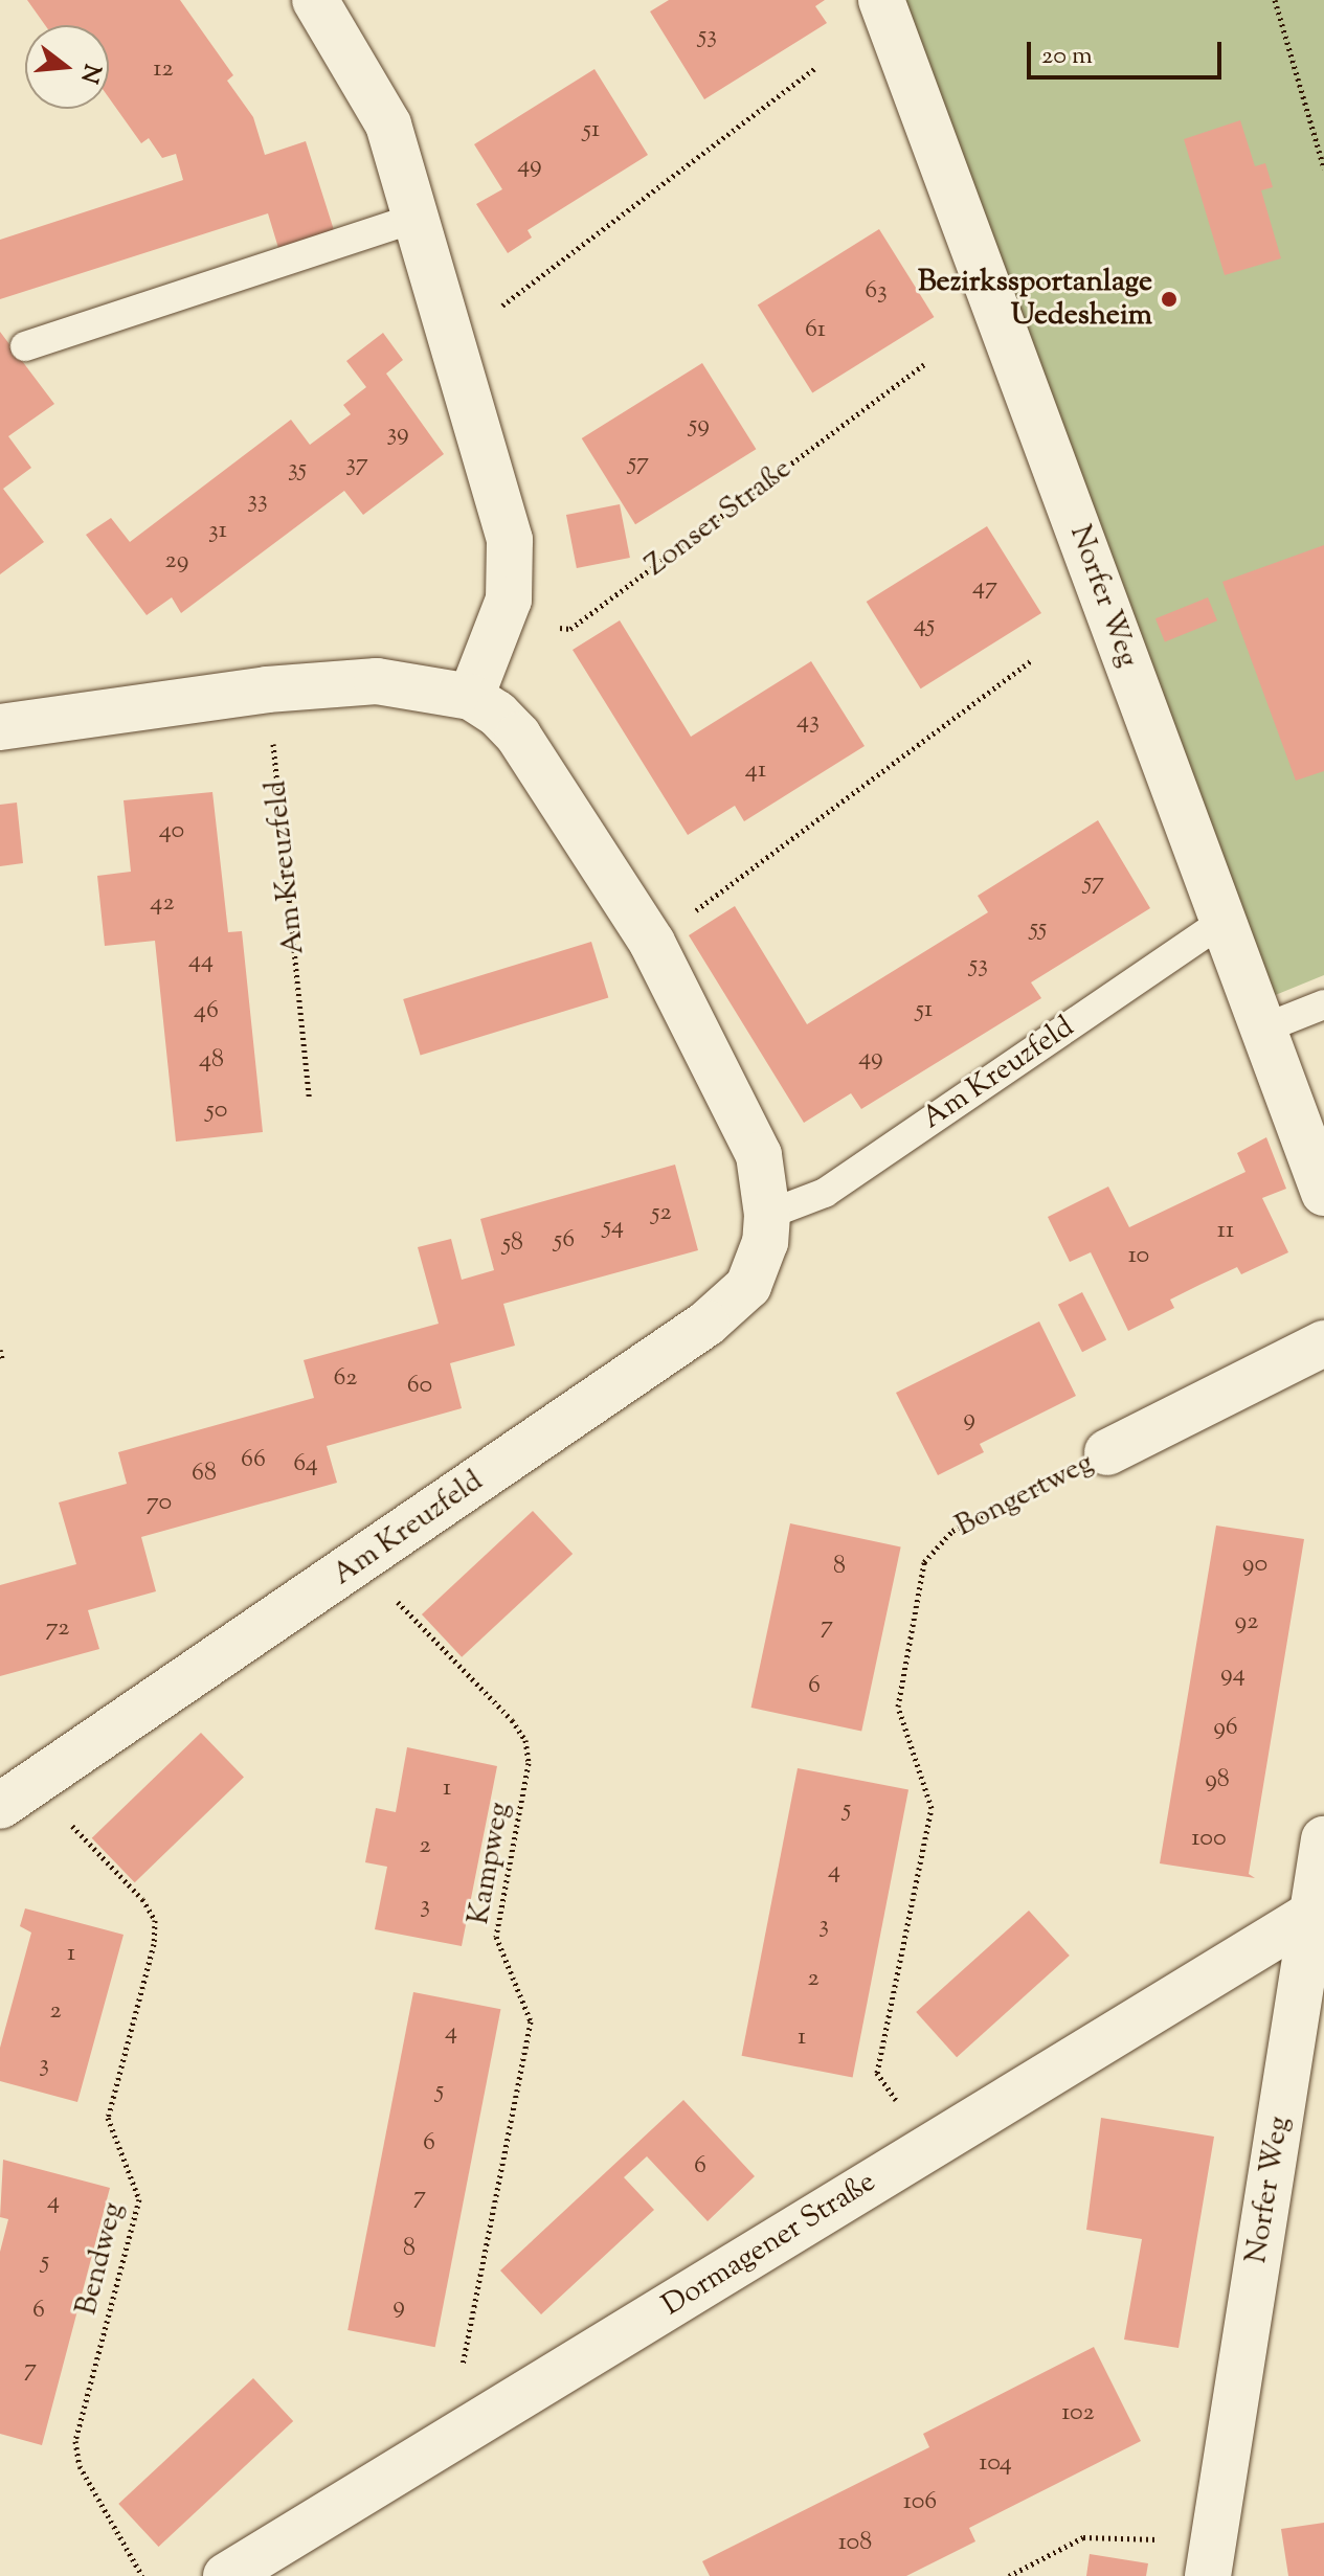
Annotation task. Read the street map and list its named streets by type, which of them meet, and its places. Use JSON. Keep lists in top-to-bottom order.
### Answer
{
  "streets": {
    "street": [
      "Norfer Weg",
      "Am Kreuzfeld",
      "Bongertweg",
      "Dormagener Straße"
    ],
    "path": ["Zonser Straße", "Kampweg", "Bendweg"]
  },
  "crossings": [
    ["Norfer Weg", "Am Kreuzfeld"],
    ["Norfer Weg", "Dormagener Straße"],
    ["Am Kreuzfeld", "Kampweg"],
    ["Am Kreuzfeld", "Bendweg"],
    ["Bongertweg", "Dormagener Straße"],
    ["Kampweg", "Dormagener Straße"]
  ],
  "places": ["Bezirkssportanlage Uedesheim"],
  "house_numbers": [
    "53",
    "12",
    "51",
    "49",
    "63",
    "61",
    "59",
    "39",
    "57",
    "37",
    "35",
    "33",
    "31",
    "29",
    "47",
    "45",
    "43",
    "41",
    "40",
    "57",
    "42",
    "55",
    "44",
    "53",
    "51",
    "46",
    "49",
    "48",
    "50",
    "52",
    "54",
    "11",
    "56",
    "58",
    "10",
    "62",
    "60",
    "9",
    "66",
    "64",
    "68",
    "70",
    "90",
    "8",
    "92",
    "7",
    "72",
    "94",
    "6",
    "96",
    "98",
    "1",
    "5",
    "100",
    "2",
    "4",
    "3",
    "3",
    "1",
    "2",
    "2",
    "4",
    "1",
    "3",
    "5",
    "6",
    "6",
    "7",
    "4",
    "8",
    "5",
    "9",
    "6",
    "7",
    "102",
    "104",
    "106",
    "108"
  ],
  "scale_bar": "20 m",
  "north": "right"
}
